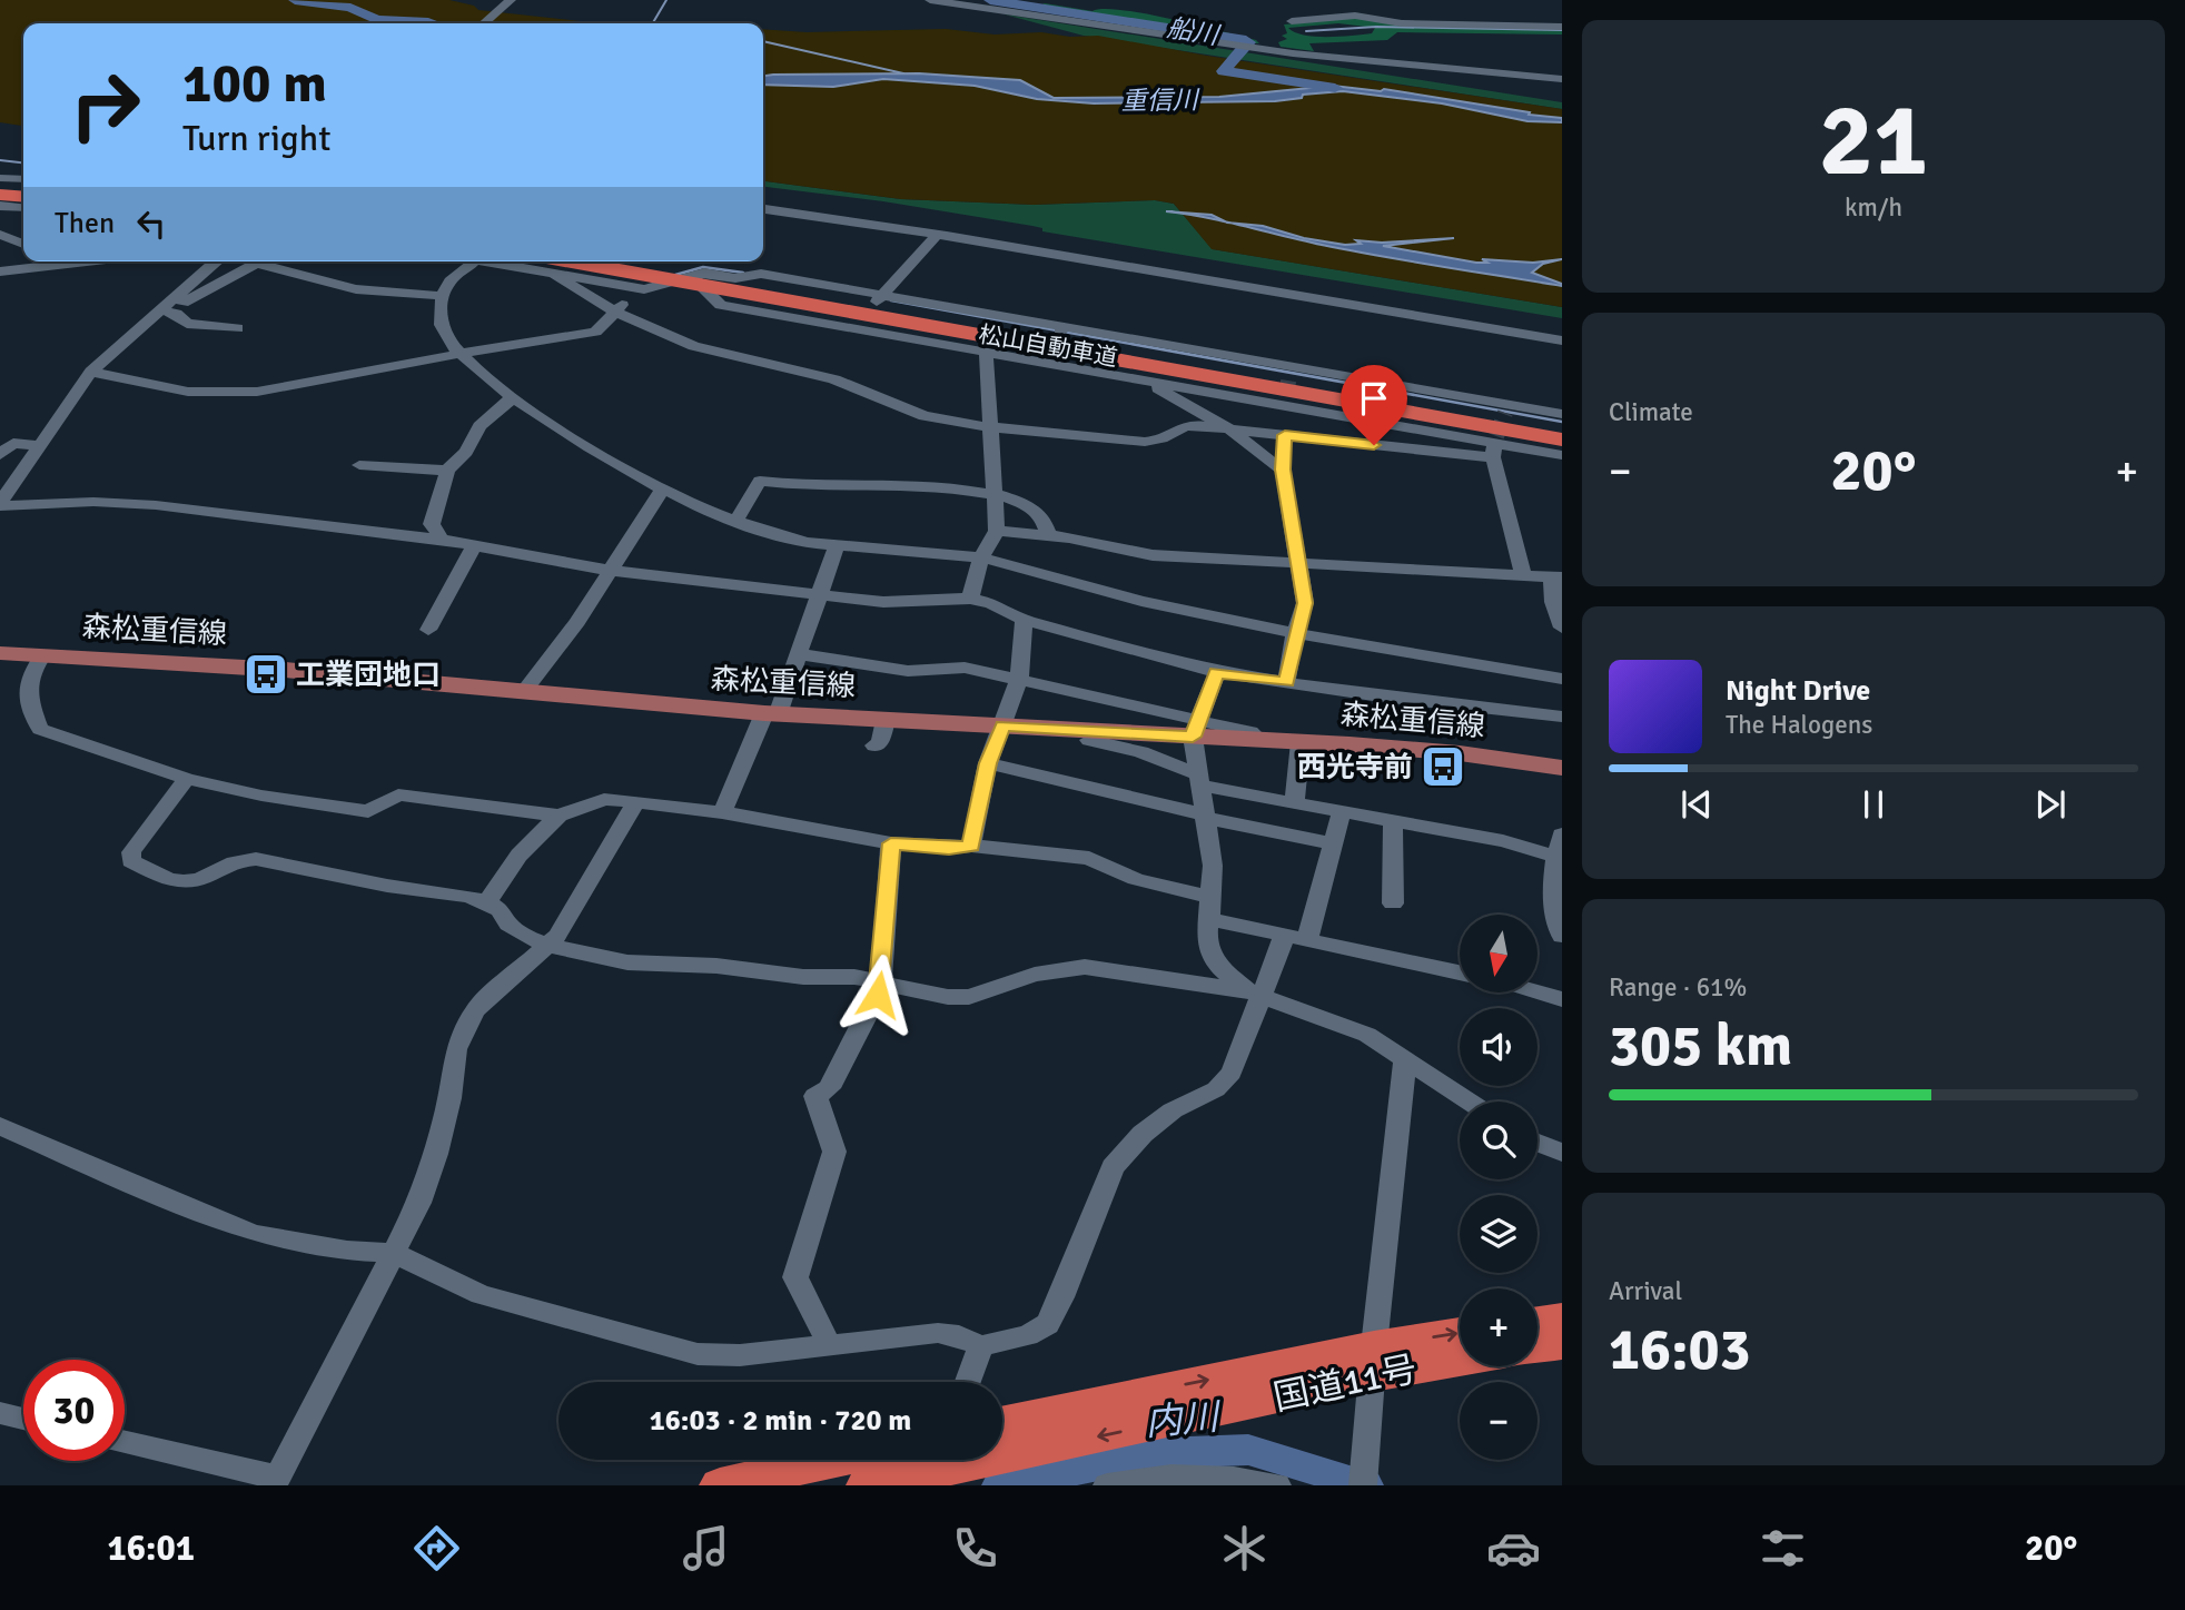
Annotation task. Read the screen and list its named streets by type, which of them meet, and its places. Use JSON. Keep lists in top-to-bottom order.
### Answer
{
  "streets": {
    "highway": ["松山自動車道", "国道11号"],
    "main road": ["森松重信線"]
  },
  "water": ["船川", "重信川", "内川"],
  "places": {
    "bus stop": ["工業団地口", "西光寺前"]
  },
  "north": "bottom",
  "page": {
    "tile": [
      ["21", "km/h"],
      "Climate",
      ["Range · 61%", "305 km"],
      ["Arrival", "16:03"]
    ],
    "turn": ["100 m", "Turn right"],
    "then": "Then",
    "heat": ["−", "20°", "+"],
    "song": ["Night Drive", "The Halogens"],
    "map_buttons": ["+", "−"],
    "limit": "30",
    "trip": "16:03 · 2 min · 720 m",
    "tabs": ["16:01", "20°"]
  }
}
